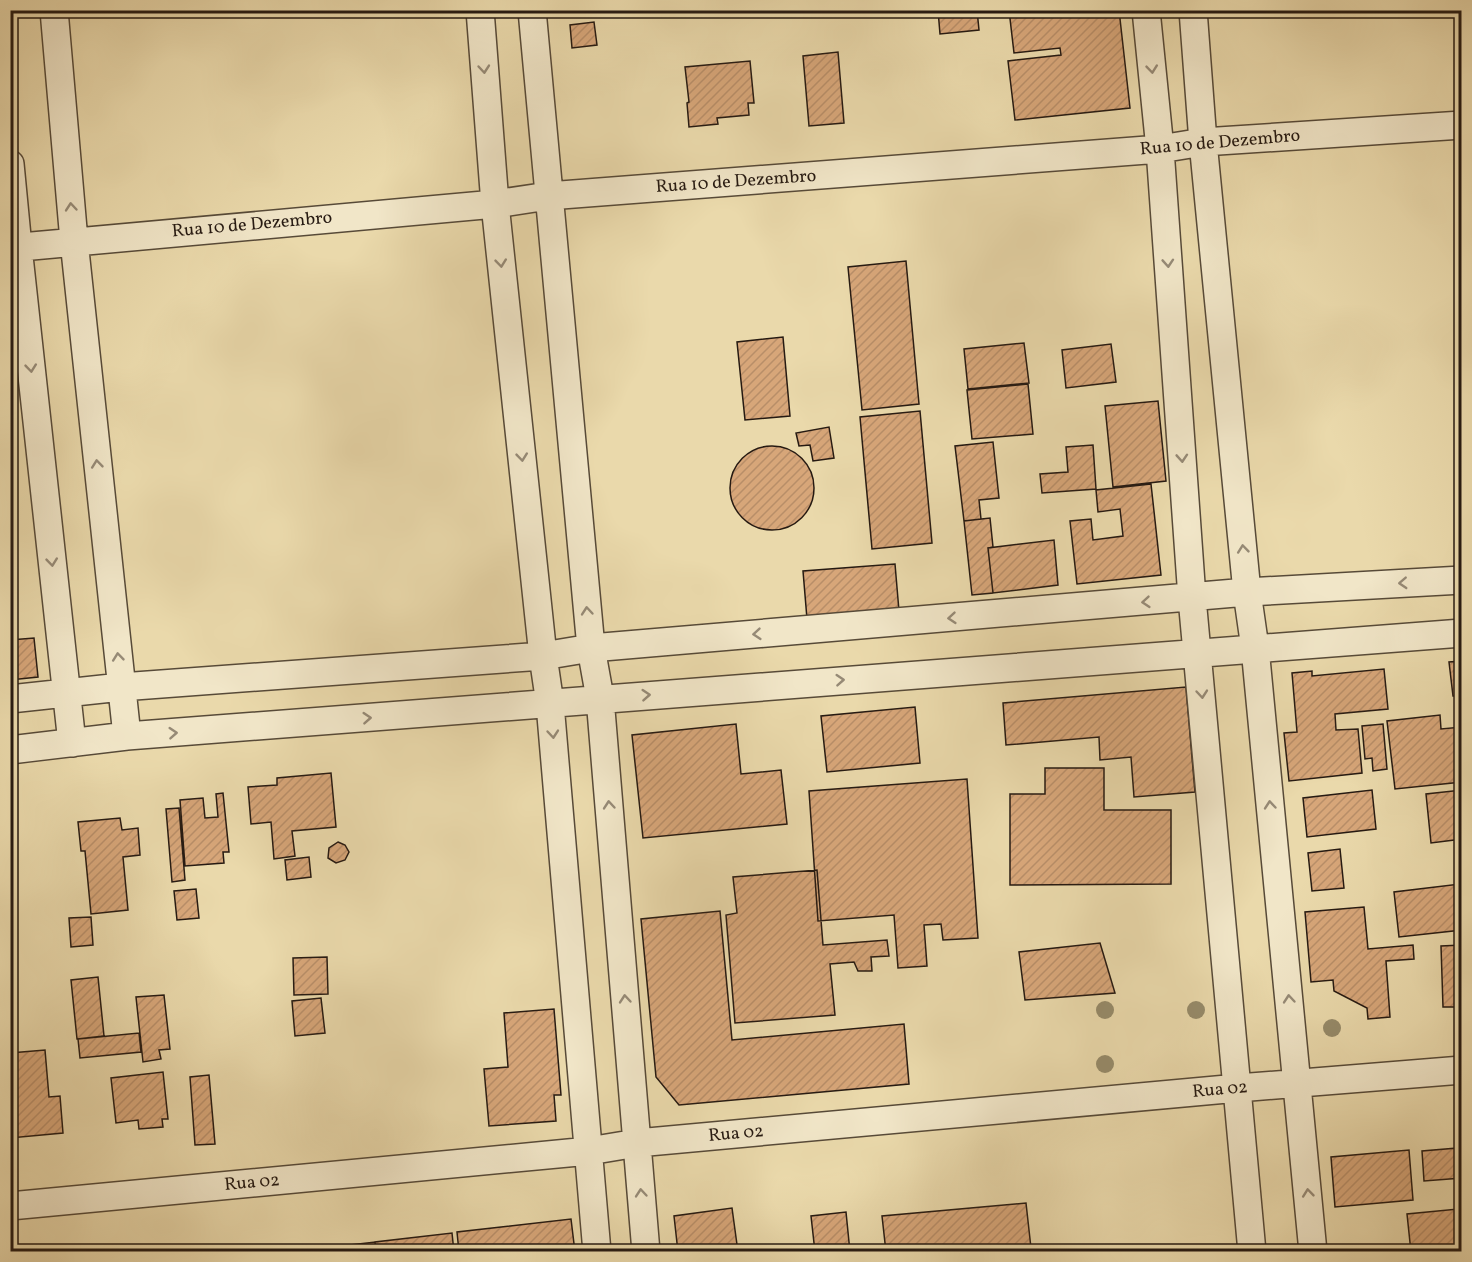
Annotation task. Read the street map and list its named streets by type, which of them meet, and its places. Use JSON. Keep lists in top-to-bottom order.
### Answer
{
  "streets": {
    "street": ["Rua 10 de Dezembro", "Rua 02"]
  }
}
